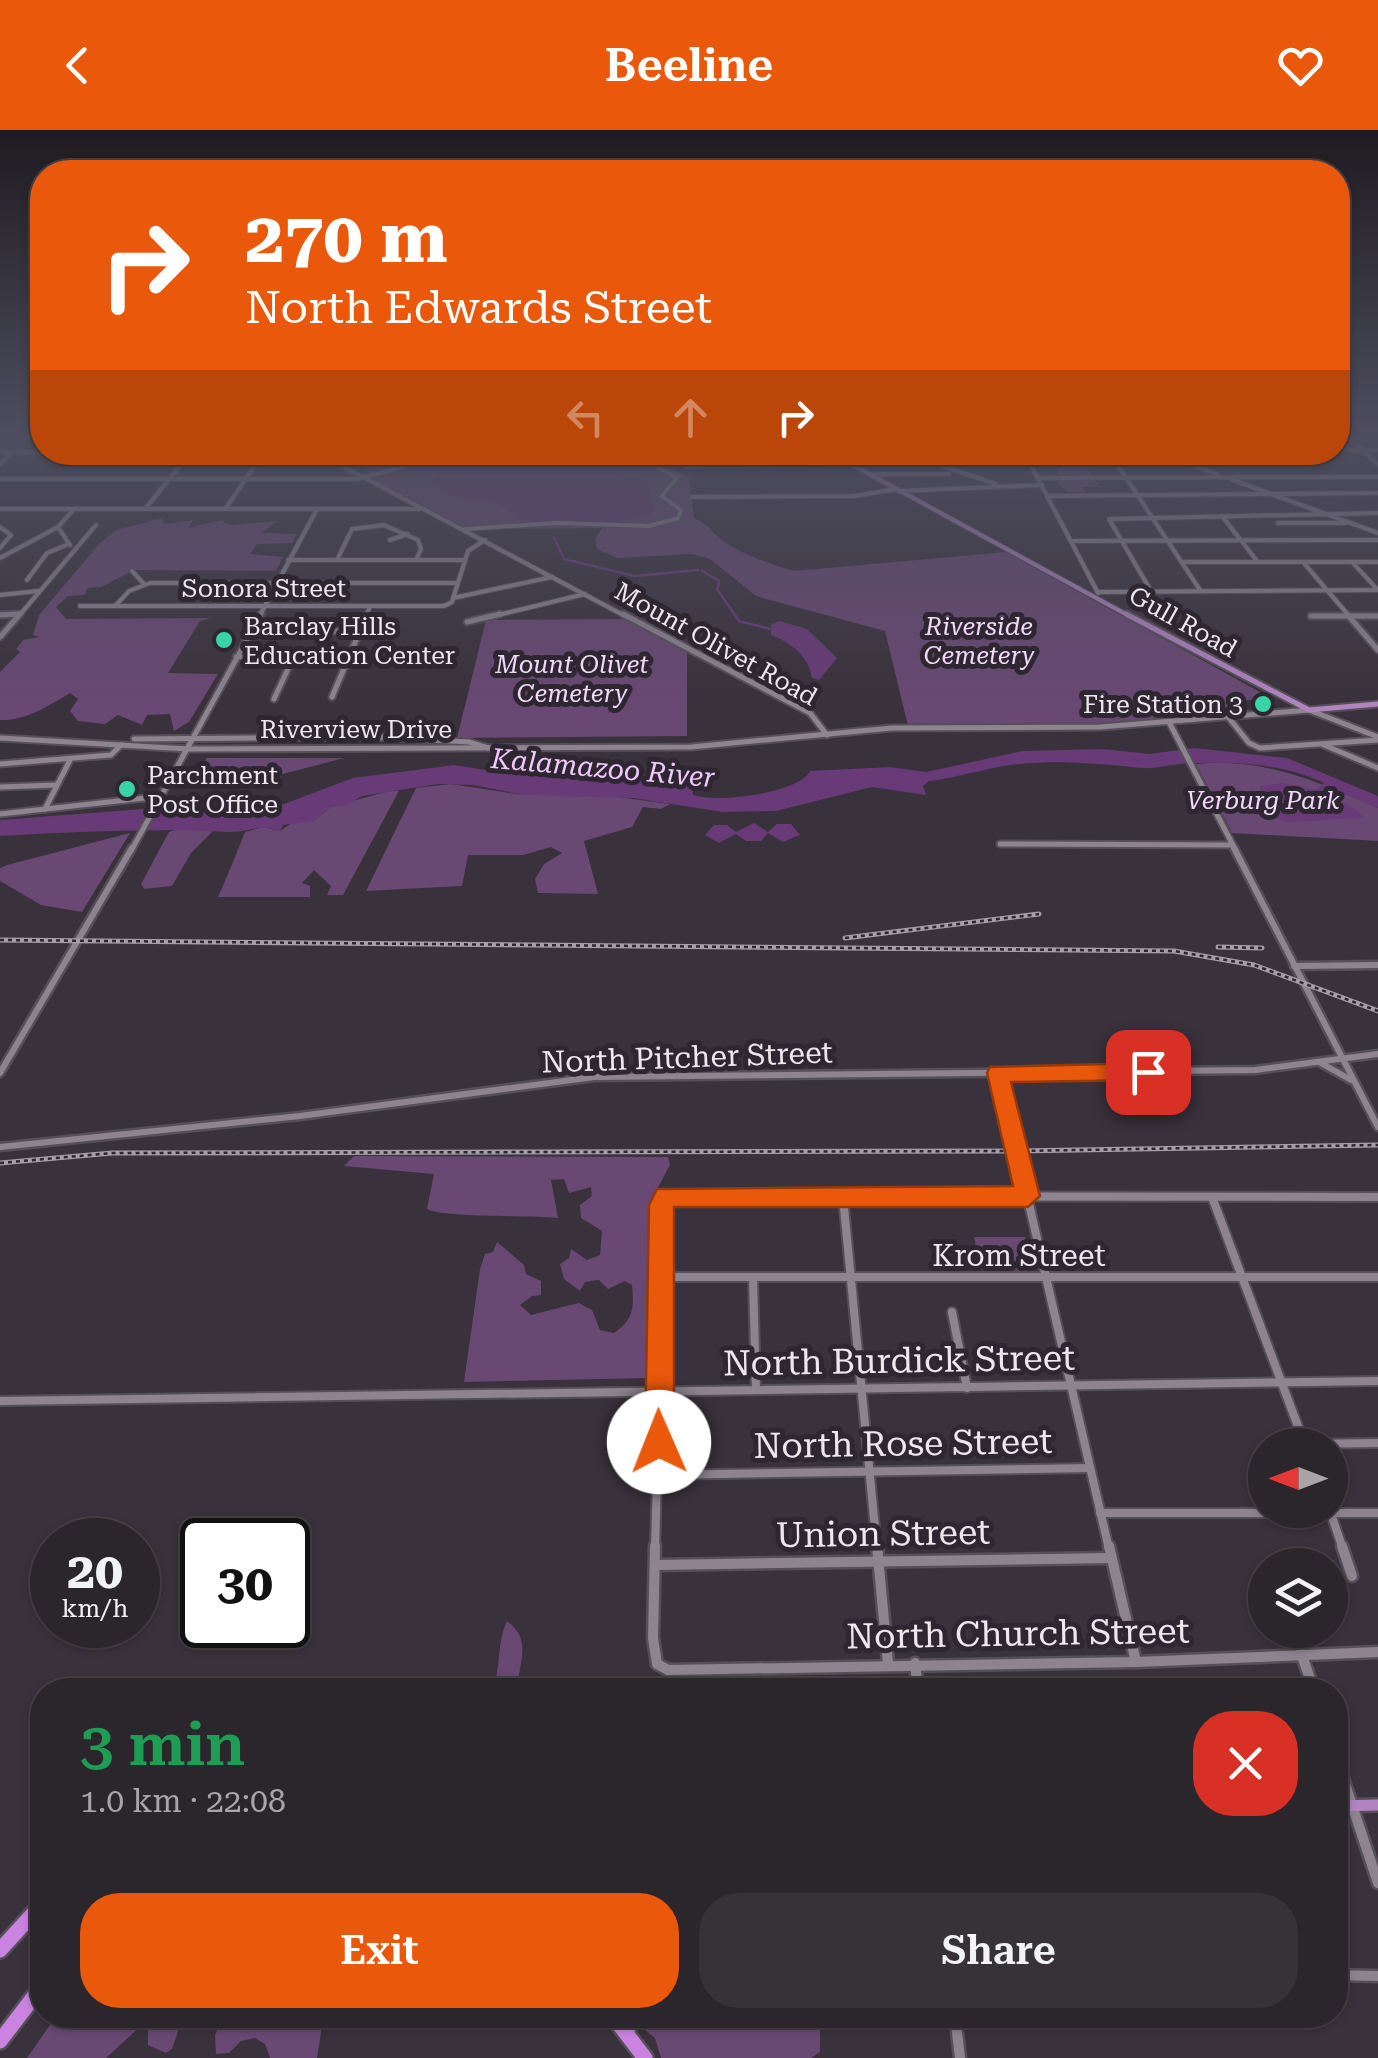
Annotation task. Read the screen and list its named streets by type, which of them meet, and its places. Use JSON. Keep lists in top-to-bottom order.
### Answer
{
  "streets": {
    "main road": ["Gull Road", "Riverview Drive"],
    "street": [
      "Sonora Street",
      "Mount Olivet Road",
      "North Pitcher Street",
      "Krom Street",
      "North Burdick Street",
      "North Rose Street",
      "Union Street",
      "North Church Street"
    ]
  },
  "crossings": [
    ["Gull Road", "Riverview Drive"],
    ["Mount Olivet Road", "Riverview Drive"],
    ["Union Street", "North Church Street"]
  ],
  "water": ["Kalamazoo River"],
  "parks": ["Riverside Cemetery", "Mount Olivet Cemetery", "Verburg Park"],
  "places": ["Barclay Hills Education Center", "Fire Station 3", "Parchment Post Office"],
  "north": "left",
  "page": {
    "header": "Beeline",
    "turn": ["270 m", "North Edwards Street"],
    "speed": "20 km/h",
    "limit": "30",
    "heading": ["3 min", "1.0 km · 22:08"],
    "buttons": ["Exit", "Share"]
  }
}
